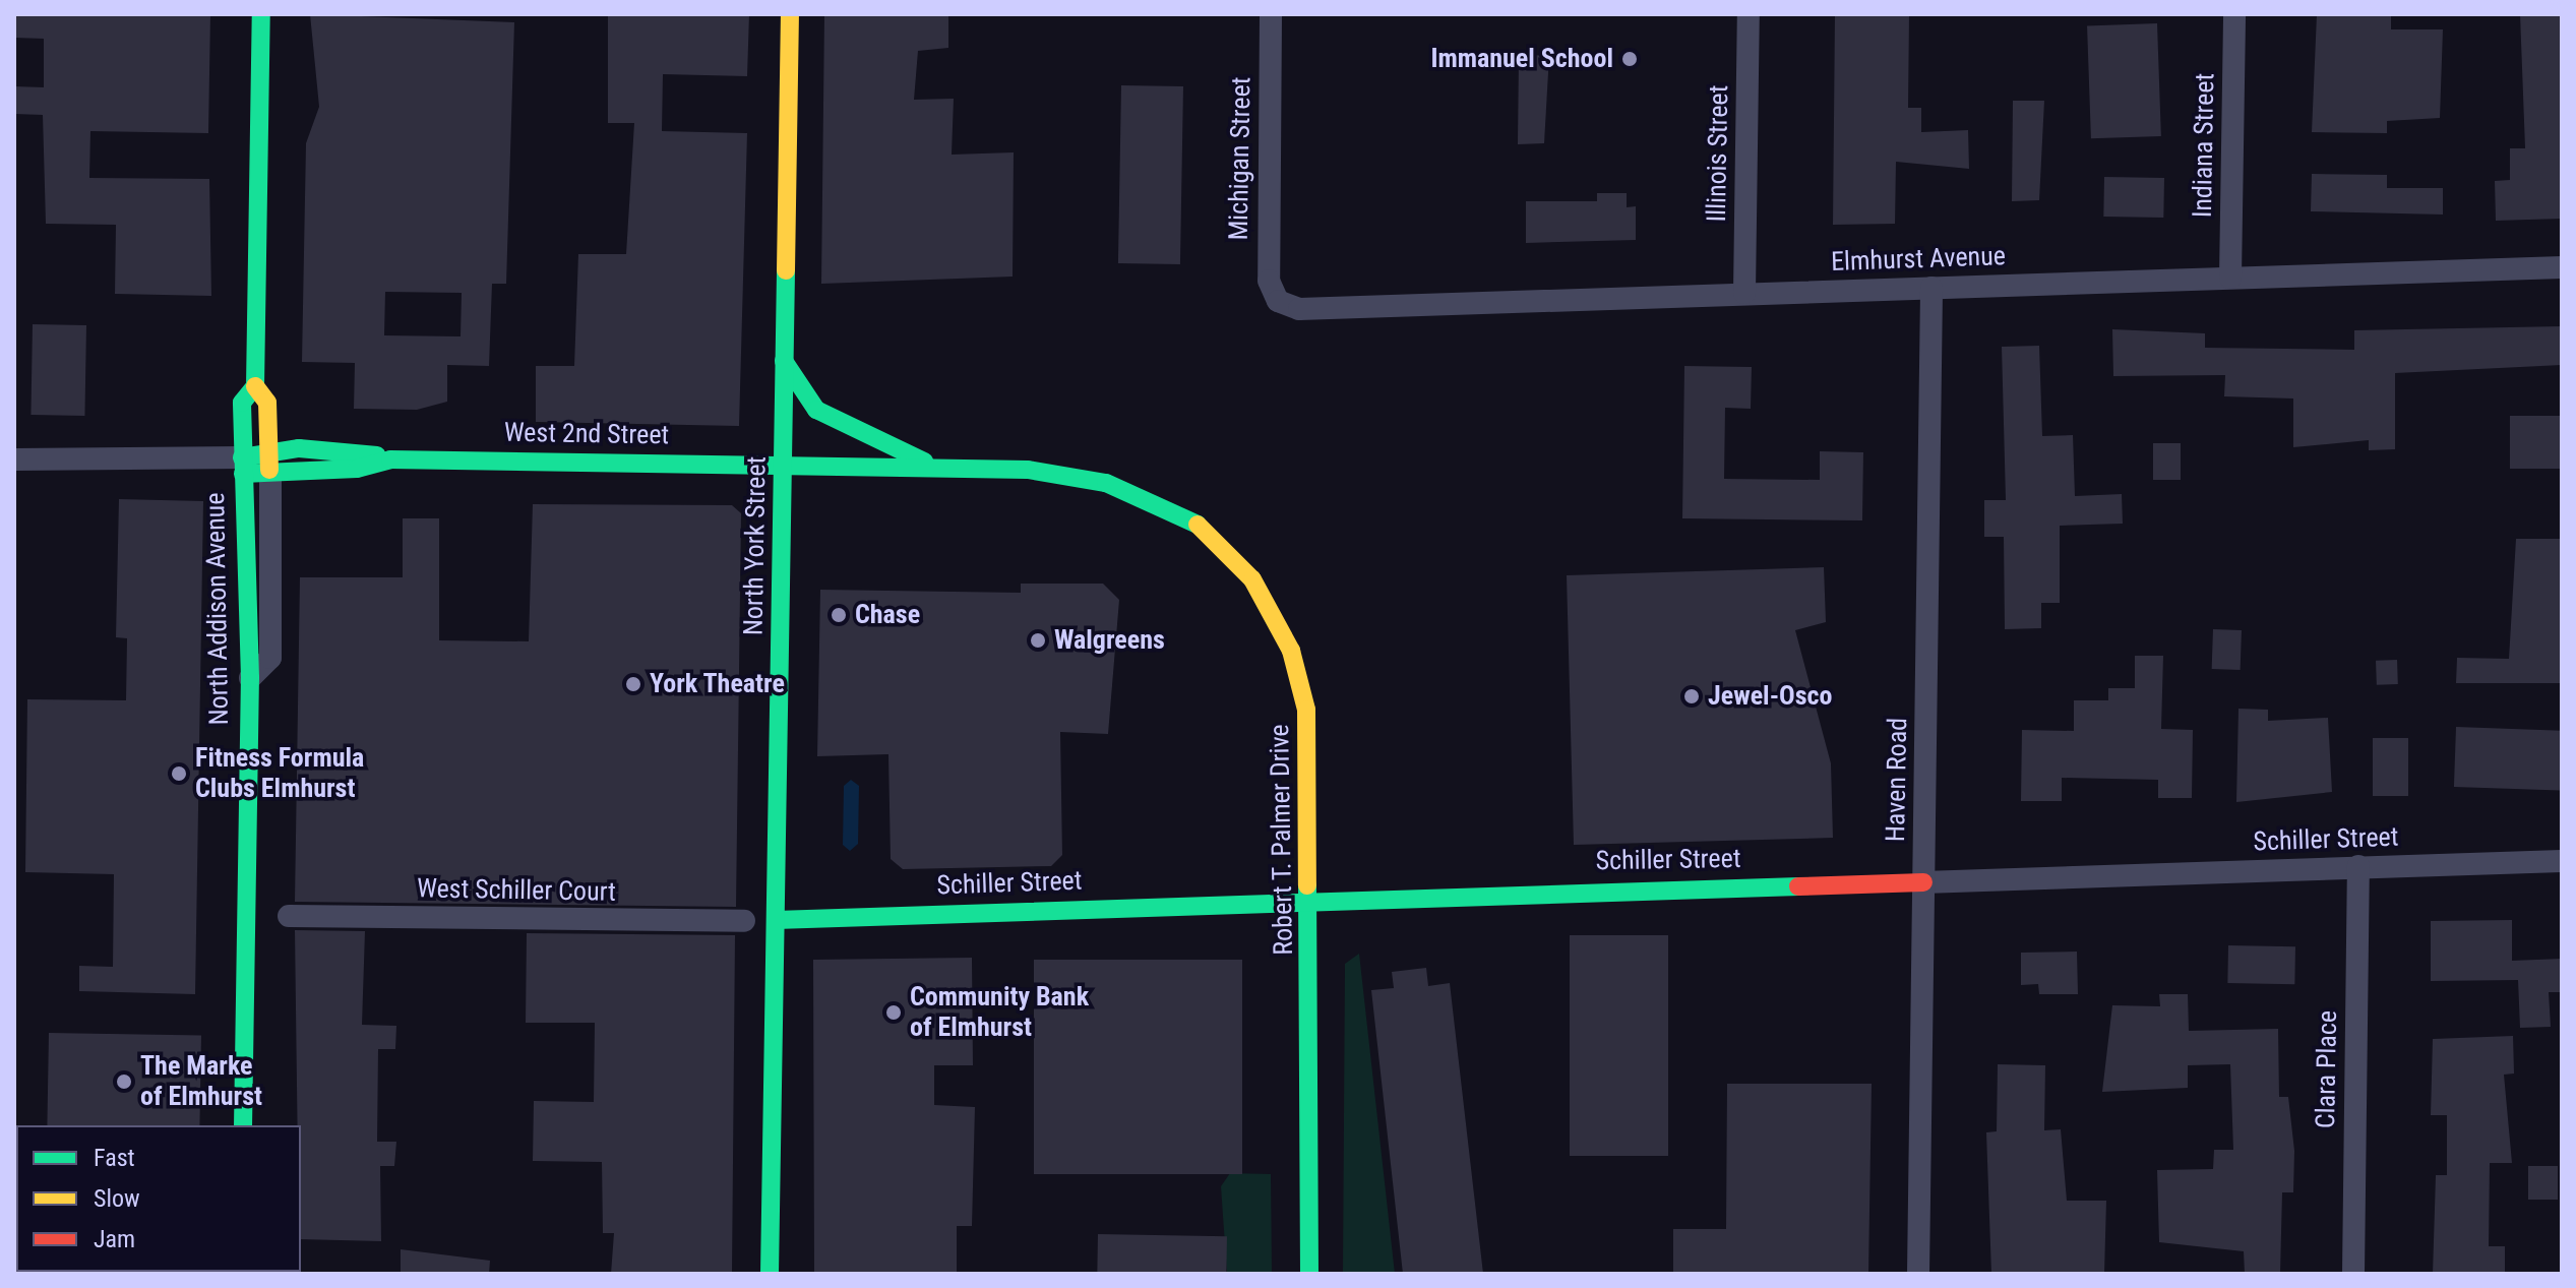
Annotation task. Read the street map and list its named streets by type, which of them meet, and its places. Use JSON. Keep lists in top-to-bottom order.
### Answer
{
  "streets": {
    "street": [
      "Indiana Street",
      "Illinois Street",
      "Michigan Street",
      "Elmhurst Avenue",
      "West 2nd Street",
      "North York Street",
      "North Addison Avenue",
      "Haven Road",
      "Robert T. Palmer Drive",
      "Schiller Street",
      "West Schiller Court",
      "Clara Place"
    ]
  },
  "crossings": [
    ["Indiana Street", "Elmhurst Avenue"],
    ["Illinois Street", "Elmhurst Avenue"],
    ["Michigan Street", "Elmhurst Avenue"],
    ["Elmhurst Avenue", "Haven Road"],
    ["West 2nd Street", "North York Street"],
    ["West 2nd Street", "North Addison Avenue"],
    ["West 2nd Street", "Robert T. Palmer Drive"],
    ["North York Street", "Robert T. Palmer Drive"],
    ["North York Street", "Schiller Street"],
    ["Haven Road", "Schiller Street"],
    ["Robert T. Palmer Drive", "Schiller Street"],
    ["Schiller Street", "Clara Place"]
  ],
  "places": [
    "Immanuel School",
    "Chase",
    "Walgreens",
    "York Theatre",
    "Jewel-Osco",
    "Fitness Formula Clubs Elmhurst",
    "Community Bank of Elmhurst",
    "The Marke of Elmhurst"
  ],
  "legend": ["Fast", "Slow", "Jam"]
}
